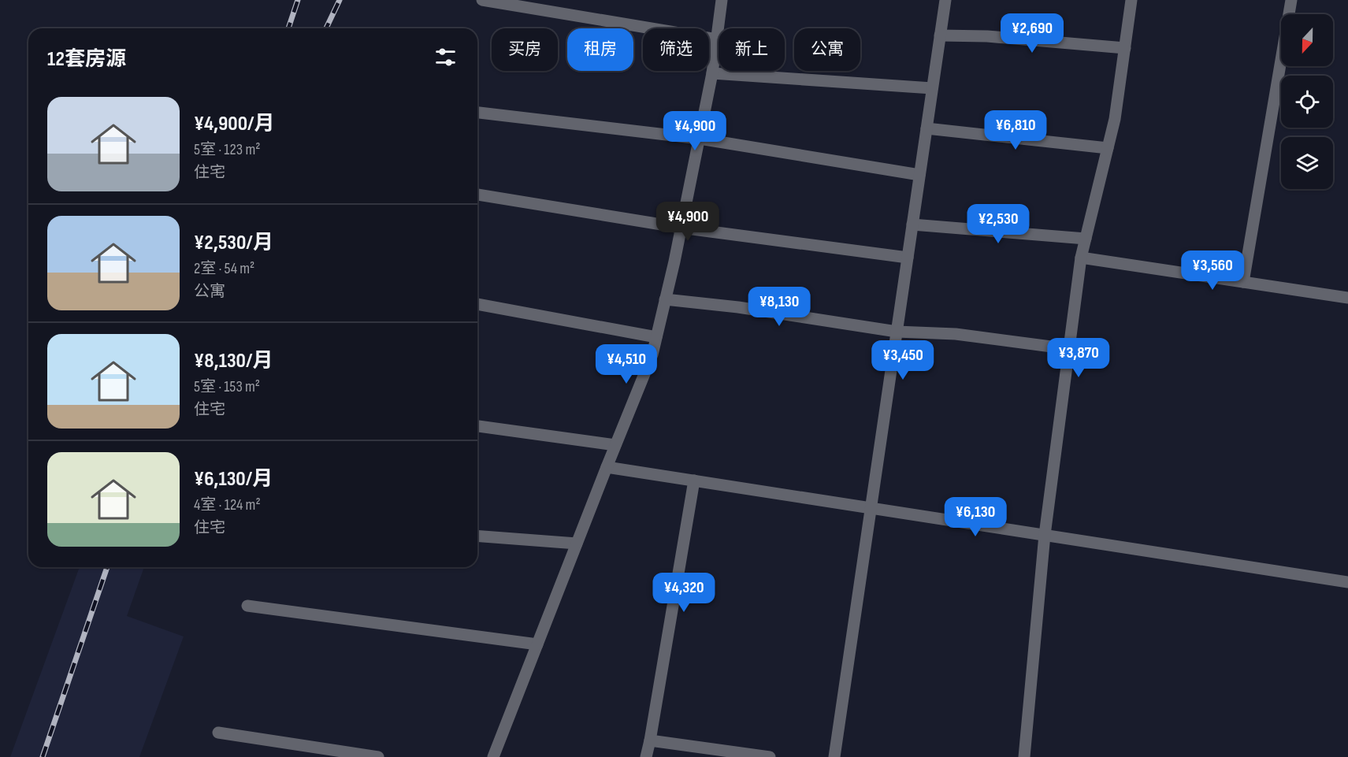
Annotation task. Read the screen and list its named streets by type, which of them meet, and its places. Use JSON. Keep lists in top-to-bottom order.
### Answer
{
  "north": "bottom",
  "page": {
    "price": [
      "¥2,690",
      "¥6,810",
      "¥4,900",
      "¥4,900",
      "¥2,530",
      "¥3,560",
      "¥8,130",
      "¥3,870",
      "¥3,450",
      "¥4,510",
      "¥6,130",
      "¥4,320"
    ],
    "chip": [
      "买房",
      "租房",
      "筛选",
      "新上",
      "公寓"
    ],
    "heading": "12套房源",
    "list": [
      {
        "name": "¥4,900/月",
        "note": "5室 · 123 m² · 住宅"
      },
      {
        "name": "¥2,530/月",
        "note": "2室 · 54 m² · 公寓"
      },
      {
        "name": "¥8,130/月",
        "note": "5室 · 153 m² · 住宅"
      },
      {
        "name": "¥6,130/月",
        "note": "4室 · 124 m² · 住宅"
      }
    ]
  }
}
